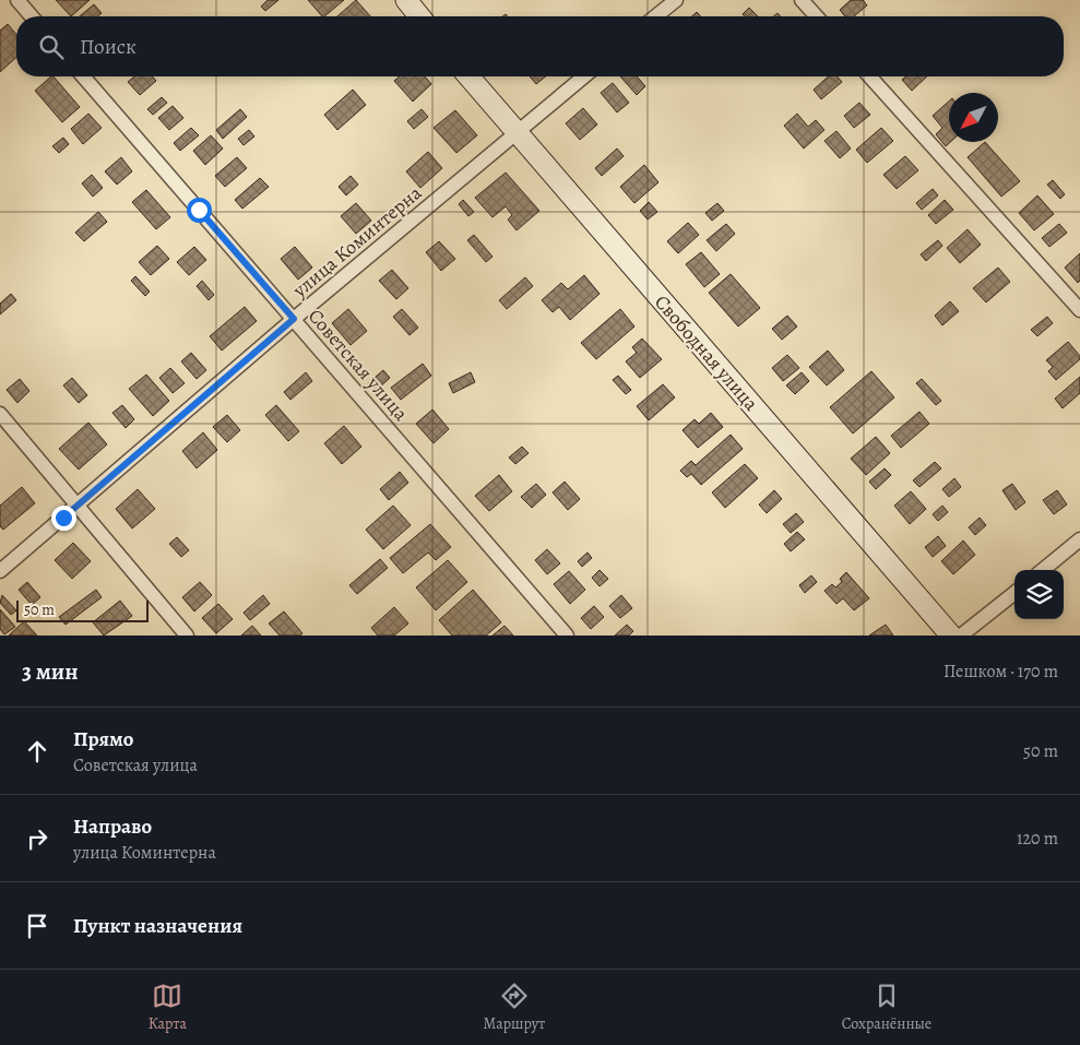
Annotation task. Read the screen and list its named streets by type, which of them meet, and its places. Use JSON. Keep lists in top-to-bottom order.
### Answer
{
  "streets": {
    "street": ["улица Коминтерна", "Свободная улица", "Советская улица"]
  },
  "crossings": [
    ["улица Коминтерна", "Свободная улица"],
    ["улица Коминтерна", "Советская улица"]
  ],
  "scale_bar": "50 m",
  "north": "bottom left",
  "page": {
    "search": "Поиск",
    "scale": "50 m",
    "heading": ["3 мин", "Пешком · 170 m"],
    "list": [
      ["Прямо", "Советская улица", "50 m"],
      ["Направо", "улица Коминтерна", "120 m"],
      "Пункт назначения"
    ],
    "nav": ["Карта", "Маршрут", "Сохранённые"]
  }
}
